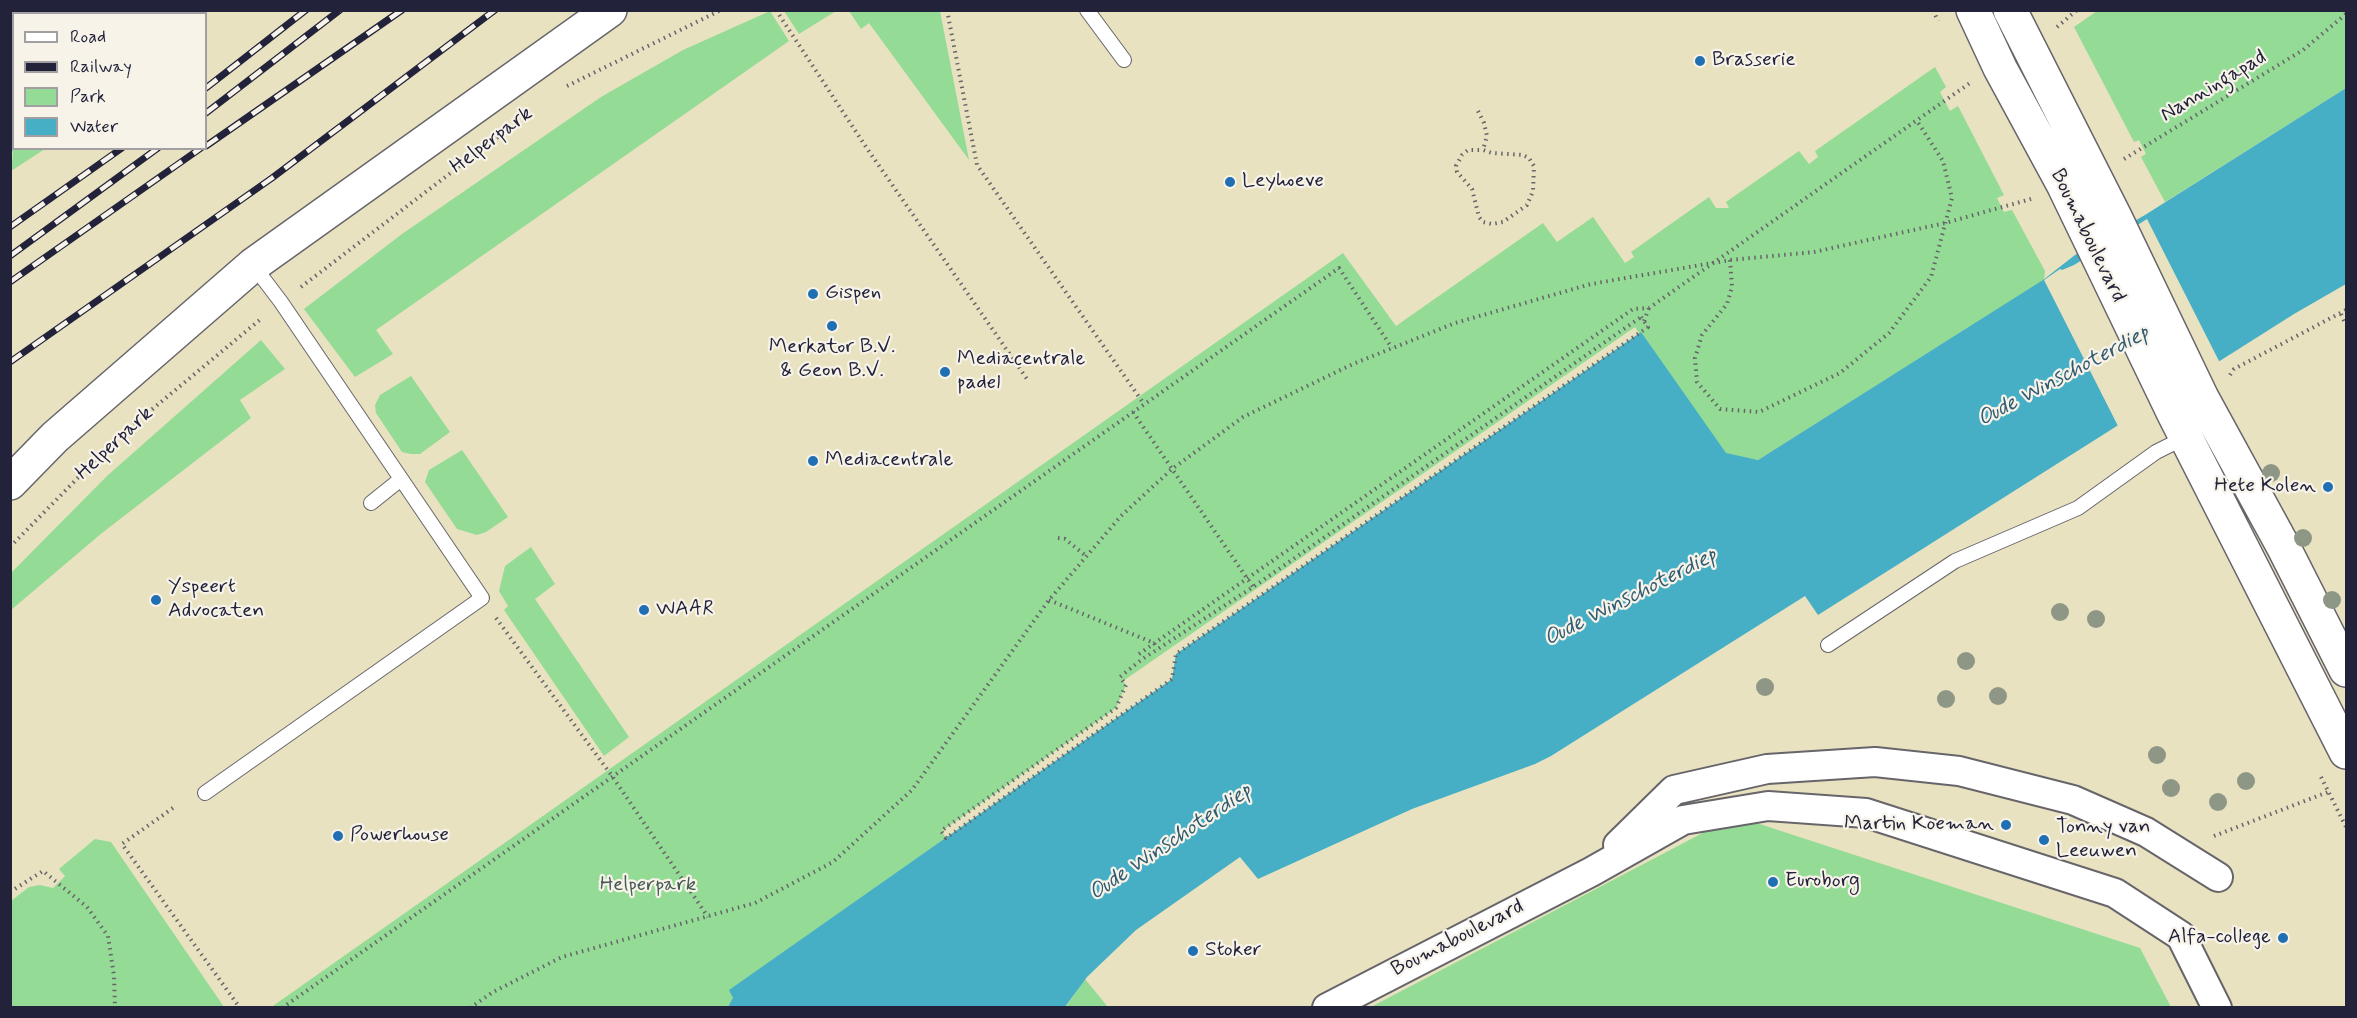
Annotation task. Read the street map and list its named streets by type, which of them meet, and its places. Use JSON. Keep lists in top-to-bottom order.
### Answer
{
  "streets": {
    "main road": ["Helperpark", "Boumaboulevard"],
    "path": ["Nanningapad"]
  },
  "crossings": [
    ["Nanningapad", "Boumaboulevard"]
  ],
  "water": ["Oude Winschoterdiep"],
  "parks": ["Helperpark"],
  "places": [
    "Brasserie",
    "Leyhoeve",
    "Gispen",
    "Merkator B.V. & Geon B.V.",
    "Mediacentrale padel",
    "Mediacentrale",
    "Hete Kolen",
    "Yspeert Advocaten",
    "WAAR",
    "Martin Koeman",
    "Powerhouse",
    "Tonny van Leeuwen",
    "Euroborg",
    "Alfa-college",
    "Stoker"
  ],
  "legend": [
    "Road",
    "Railway",
    "Park",
    "Water"
  ]
}
